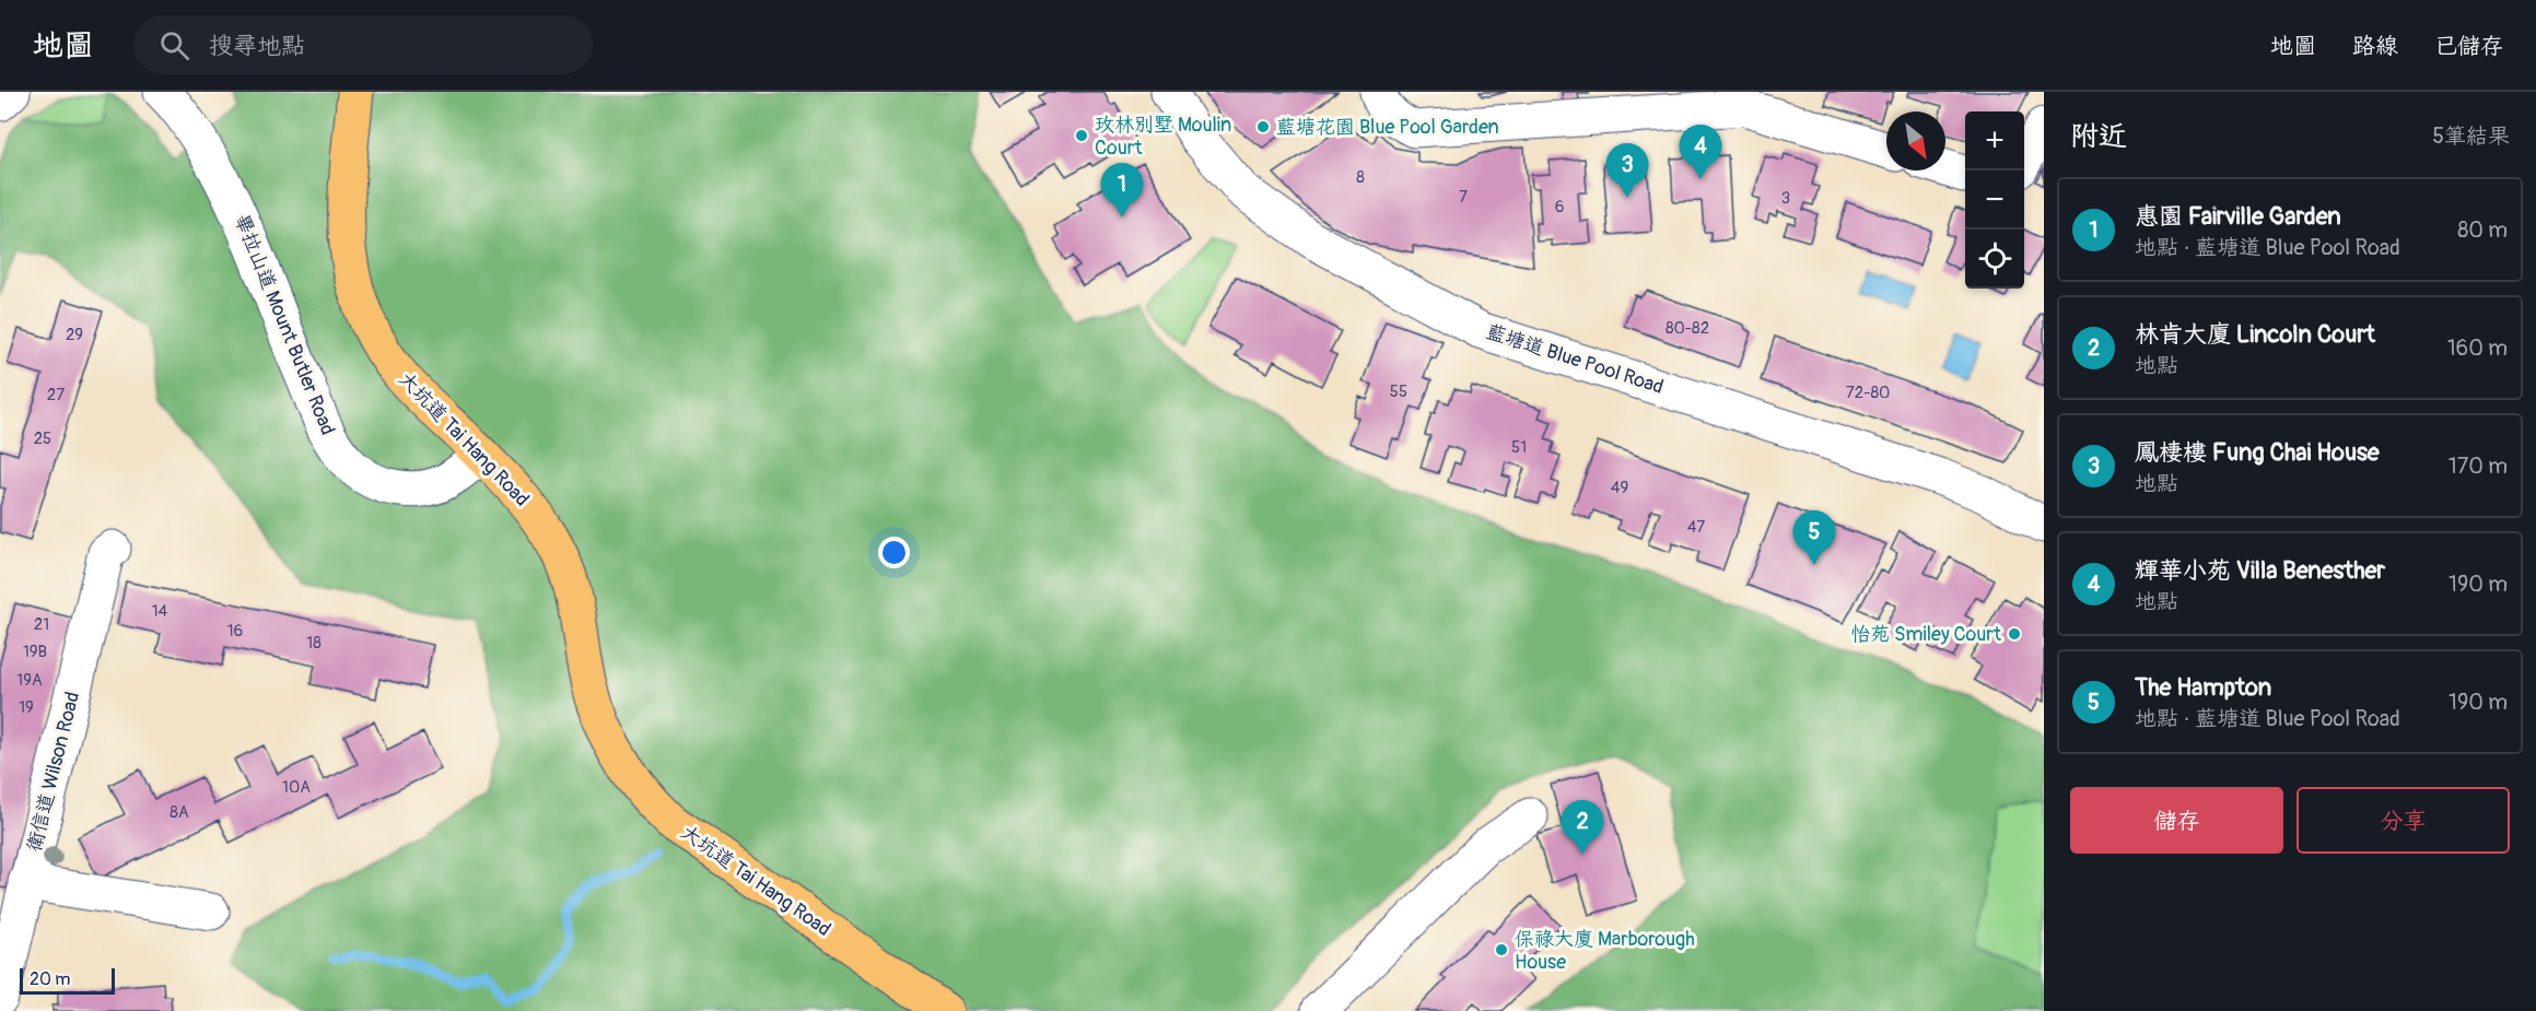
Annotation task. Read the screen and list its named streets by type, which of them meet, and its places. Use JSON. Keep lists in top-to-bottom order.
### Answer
{
  "streets": {
    "main road": ["大坑道 Tai Hang Road"],
    "street": ["畢拉山道 Mount Butler Road", "藍塘道 Blue Pool Road", "衛信道 Wilson Road"]
  },
  "crossings": [
    ["畢拉山道 Mount Butler Road", "大坑道 Tai Hang Road"]
  ],
  "places": [
    "藍塘花園 Blue Pool Garden",
    "玫林別墅 Moulin Court",
    "怡苑 Smiley Court",
    "保祿大廈 Marborough House"
  ],
  "house_numbers": [
    "8",
    "7",
    "3",
    "6",
    "80-82",
    "29",
    "55",
    "72-80",
    "27",
    "25",
    "51",
    "49",
    "47",
    "14",
    "21",
    "16",
    "18",
    "19B",
    "19A",
    "19",
    "10A",
    "8A"
  ],
  "scale_bar": "20 m",
  "north": "bottom right",
  "page": {
    "header": "地圖",
    "search": "搜尋地點",
    "nav": ["地圖", "路線", "已儲存"],
    "heading": ["附近", "5筆結果"],
    "map_buttons": ["+", "−"],
    "pins": [
      "4",
      "3",
      "1",
      "5",
      "2"
    ],
    "list": [
      {
        "mark": "1",
        "name": "惠園 Fairville Garden",
        "note": "地點 · 藍塘道 Blue Pool Road",
        "value": "80 m"
      },
      {
        "mark": "2",
        "name": "林肯大廈 Lincoln Court",
        "note": "地點",
        "value": "160 m"
      },
      {
        "mark": "3",
        "name": "鳳棲樓 Fung Chai House",
        "note": "地點",
        "value": "170 m"
      },
      {
        "mark": "4",
        "name": "輝華小苑 Villa Benesther",
        "note": "地點",
        "value": "190 m"
      },
      {
        "mark": "5",
        "name": "The Hampton",
        "note": "地點 · 藍塘道 Blue Pool Road",
        "value": "190 m"
      }
    ],
    "buttons": ["儲存", "分享"],
    "scale": "20 m"
  }
}
